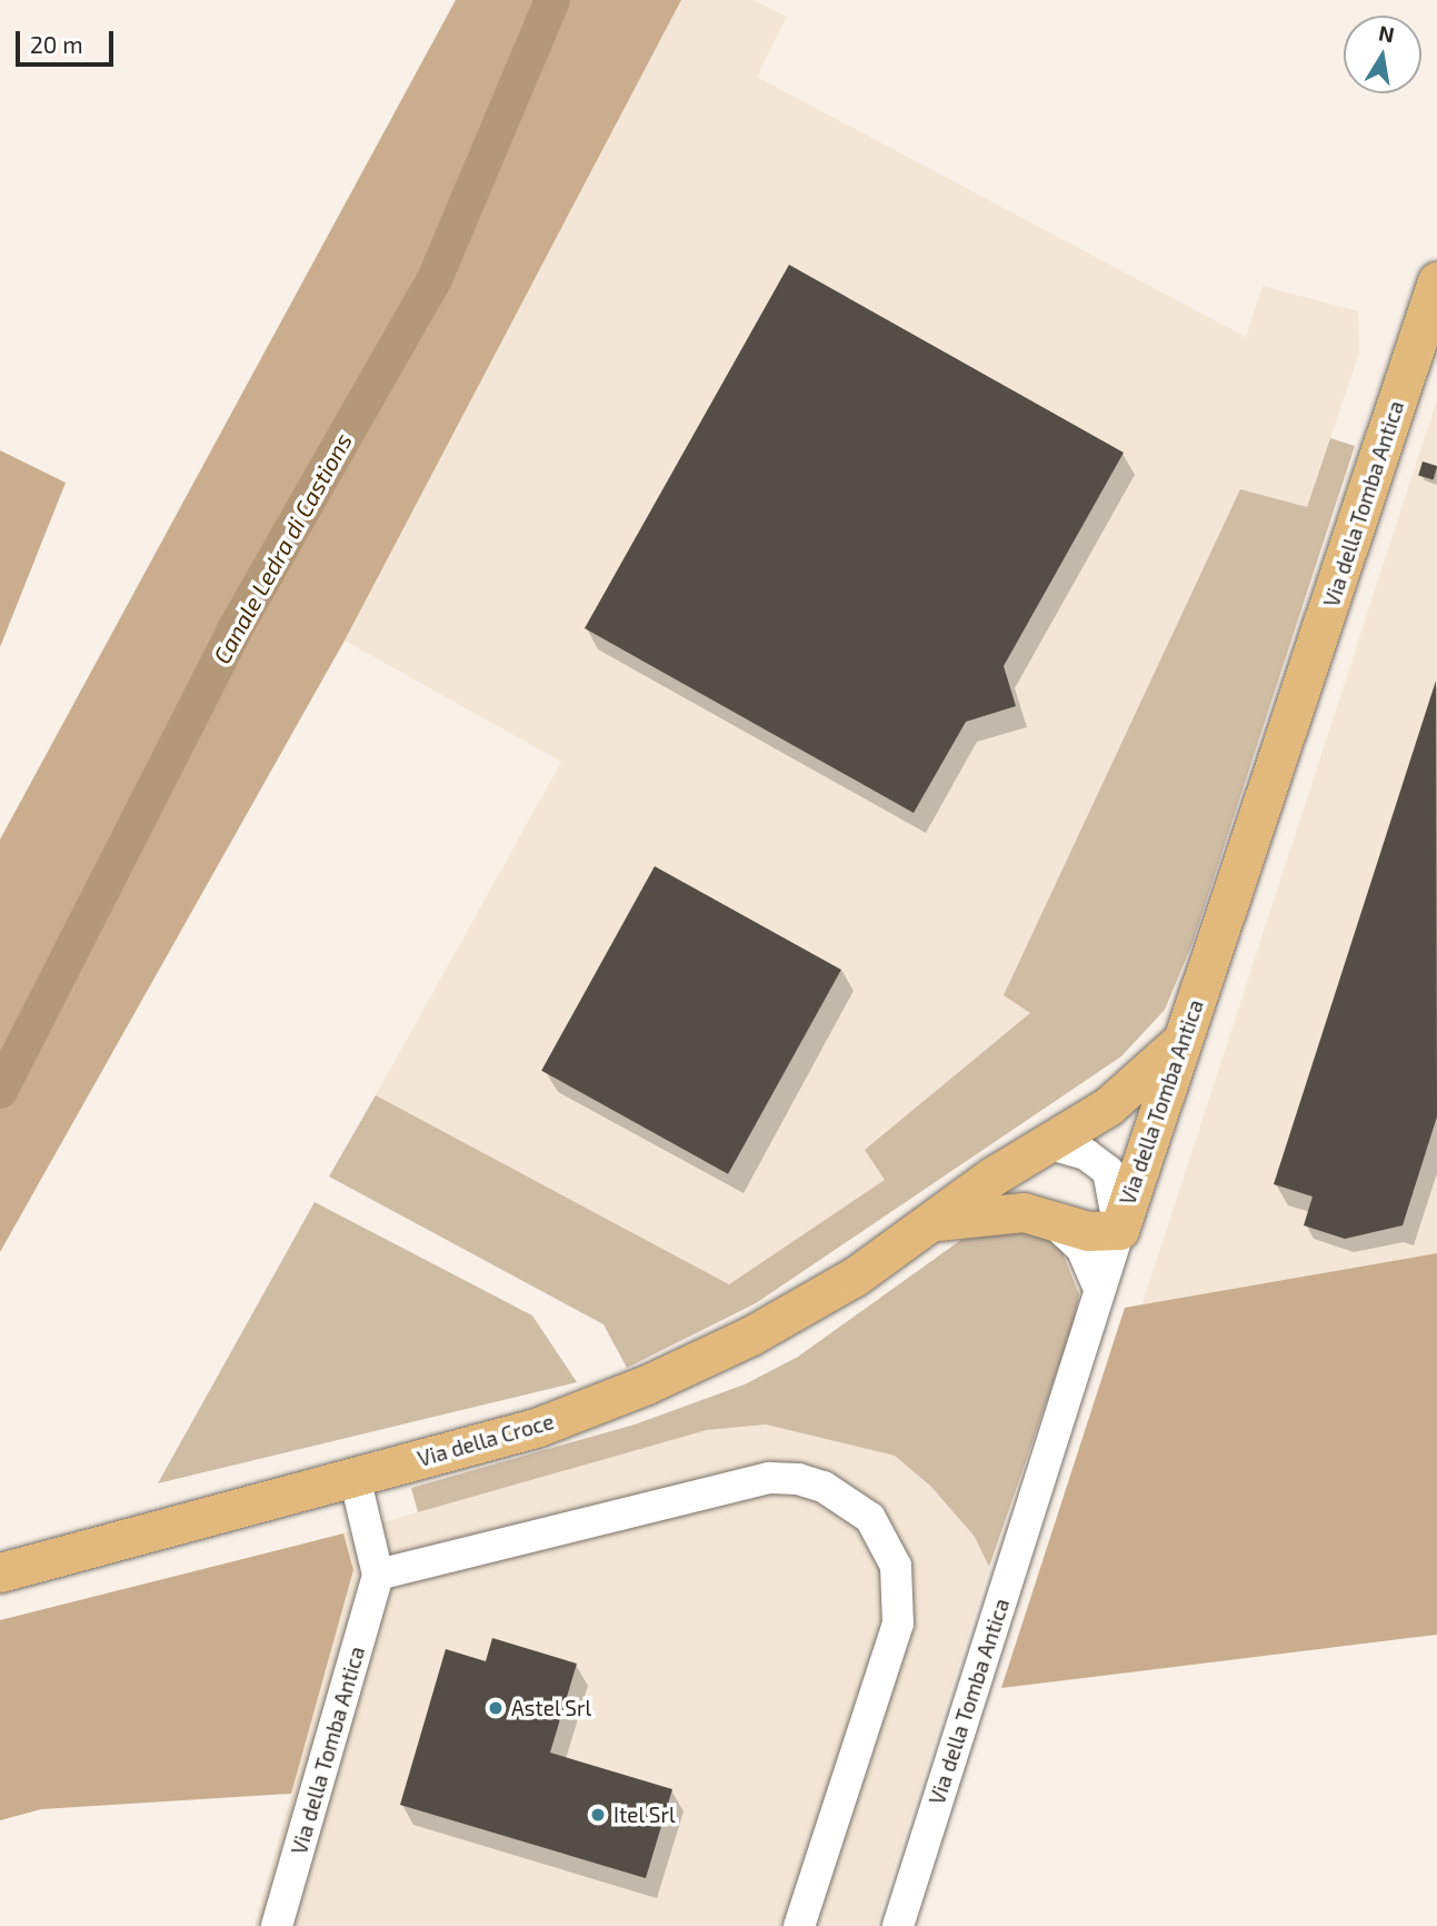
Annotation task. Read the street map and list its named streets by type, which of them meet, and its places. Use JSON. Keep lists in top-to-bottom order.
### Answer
{
  "streets": {
    "main road": ["Via della Tomba Antica", "Via della Croce"]
  },
  "crossings": [
    ["Via della Tomba Antica", "Via della Croce"]
  ],
  "water": ["Canale Ledra di Castions"],
  "places": ["Astel Srl", "Itel Srl"],
  "scale_bar": "20 m",
  "north": "top"
}
